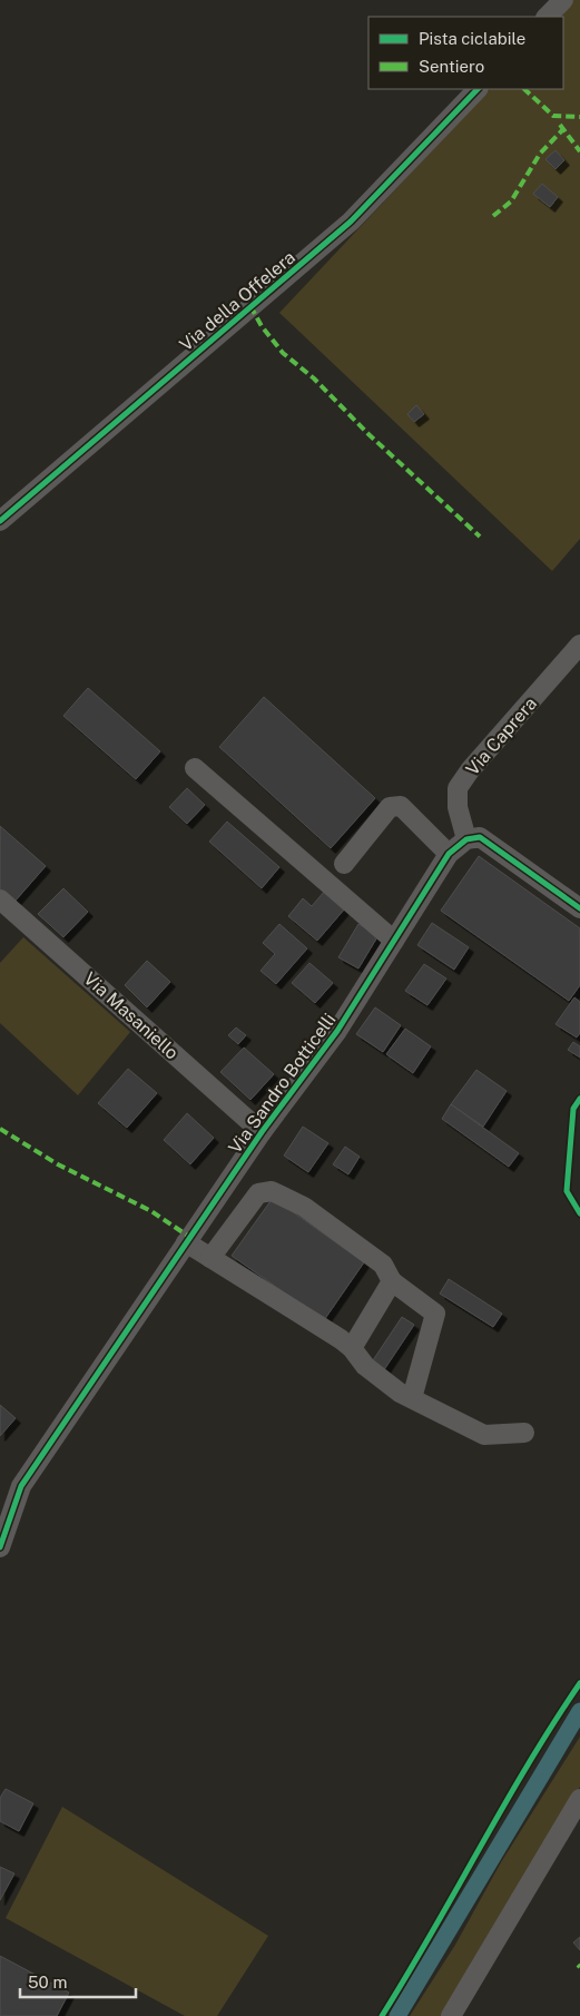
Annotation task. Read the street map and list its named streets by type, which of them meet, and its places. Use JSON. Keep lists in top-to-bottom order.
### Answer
{
  "streets": {
    "street": [
      "Via della Offelera",
      "Via Caprera",
      "Via Masaniello",
      "Via Sandro Botticelli"
    ]
  },
  "crossings": [
    ["Via Caprera", "Via Sandro Botticelli"],
    ["Via Masaniello", "Via Sandro Botticelli"]
  ],
  "legend": ["Pista ciclabile", "Sentiero"],
  "scale_bar": "50 m"
}
